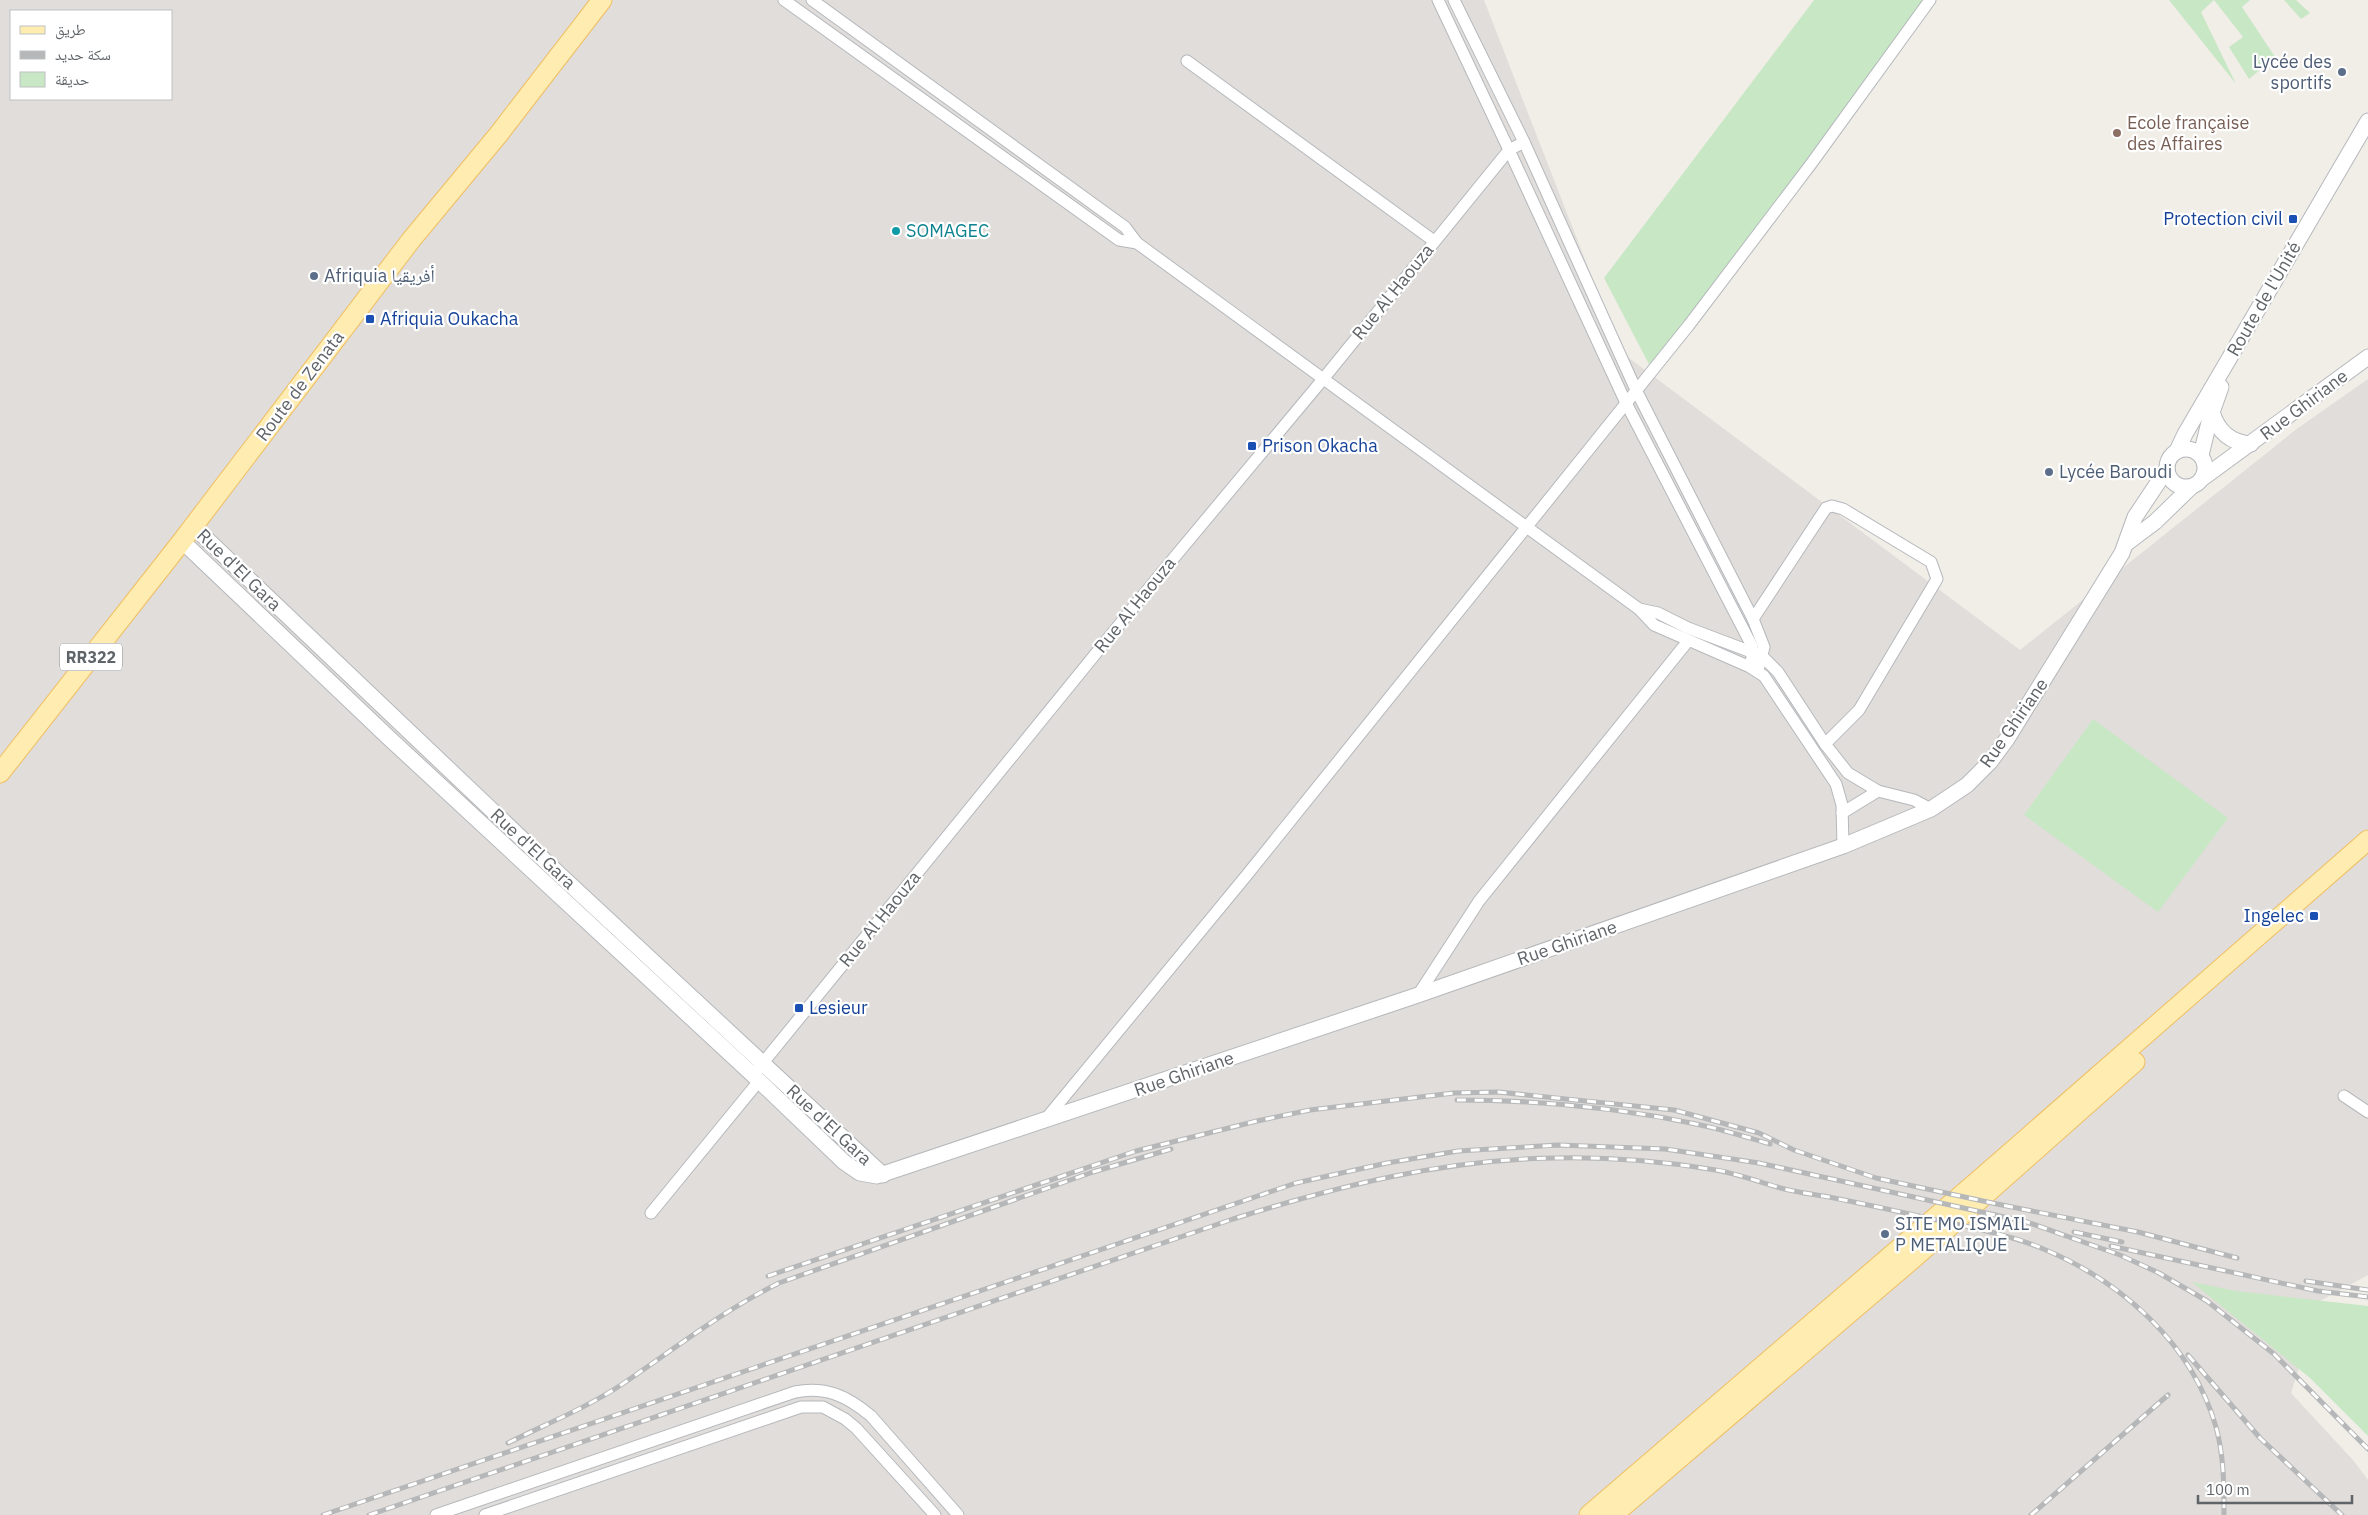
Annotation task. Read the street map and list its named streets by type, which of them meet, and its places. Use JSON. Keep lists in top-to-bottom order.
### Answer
{
  "streets": {
    "main road": ["Route de Zenata", "RR322"],
    "street": [
      "Rue Al Haouza",
      "Route de l'Unité",
      "Rue Ghiriane",
      "Rue d'El Gara"
    ]
  },
  "crossings": [
    ["Rue Al Haouza", "Rue d'El Gara"],
    ["Route de l'Unité", "Rue Ghiriane"],
    ["Route de Zenata", "Rue d'El Gara"],
    ["Rue Ghiriane", "Rue d'El Gara"]
  ],
  "places": {
    "other": [
      "Lycée des sportifs",
      "Ecole française des Affaires",
      "SOMAGEC",
      "Afriquia أفريقيا",
      "Lycée Baroudi",
      "SITE MO ISMAIL P METALIQUE"
    ],
    "transit": [
      "Protection civil",
      "Afriquia Oukacha",
      "Prison Okacha",
      "Ingelec",
      "Lesieur"
    ]
  },
  "legend": ["طريق", "سكة حديد", "حديقة"],
  "scale_bar": "100 m"
}
